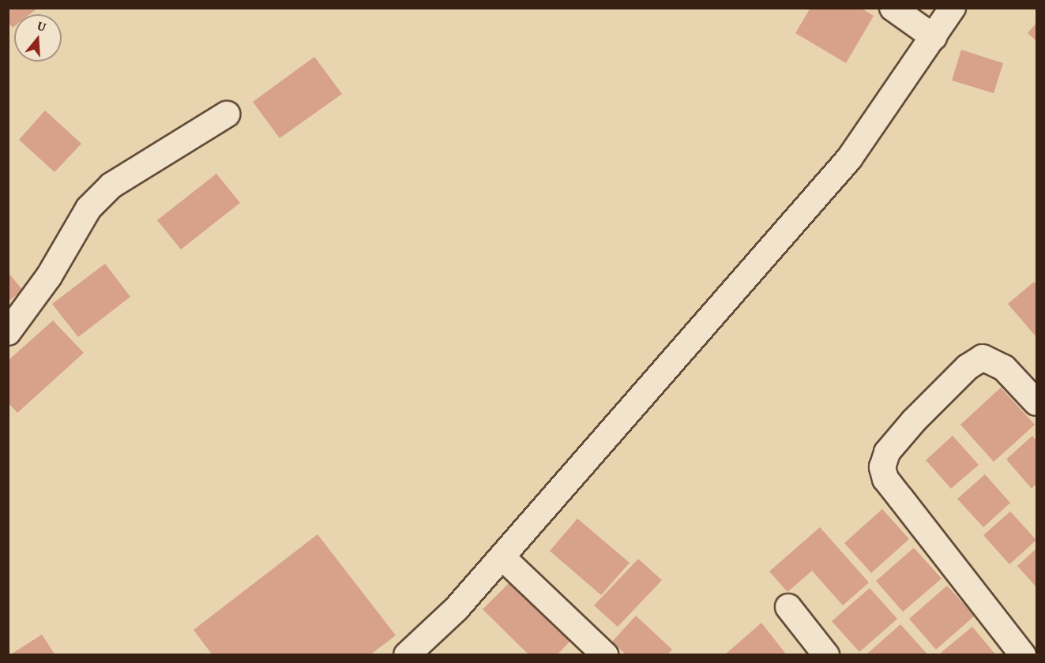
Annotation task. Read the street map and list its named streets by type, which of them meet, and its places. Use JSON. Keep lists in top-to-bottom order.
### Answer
{
  "north": "top"
}
